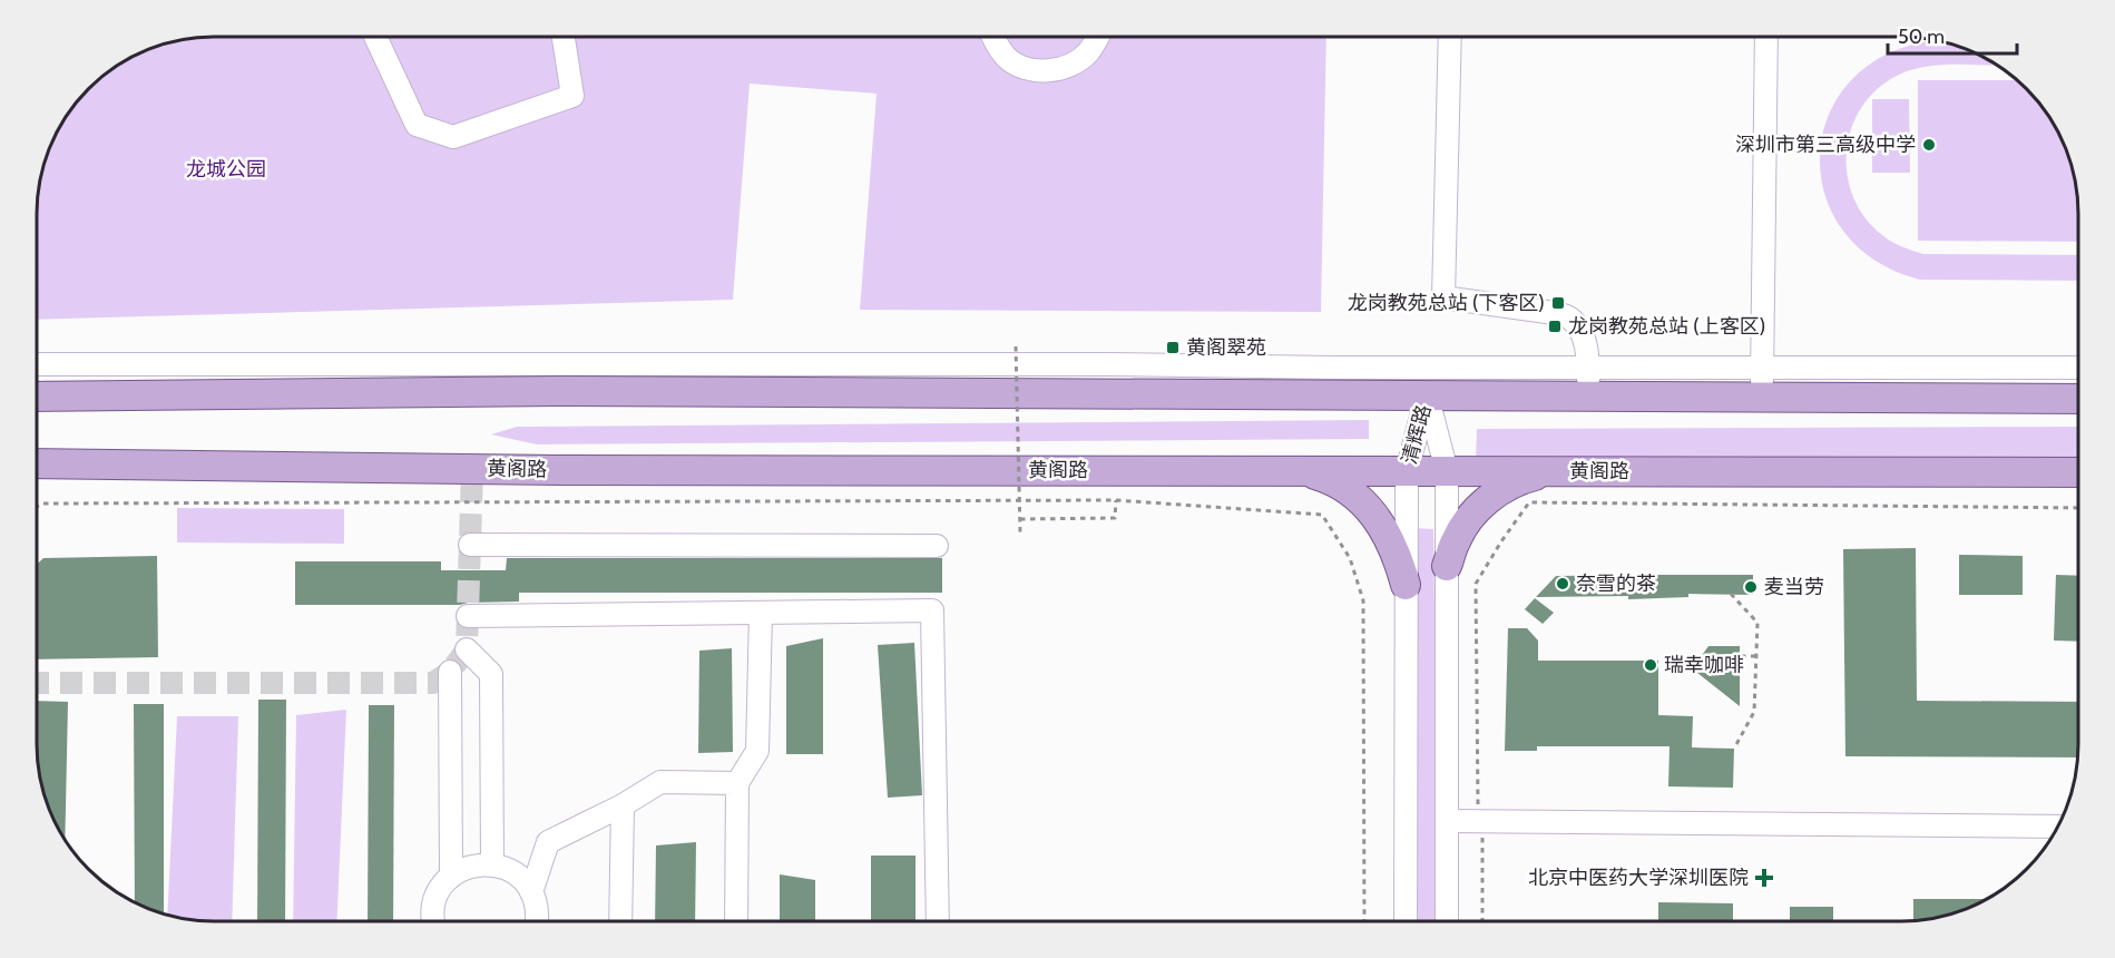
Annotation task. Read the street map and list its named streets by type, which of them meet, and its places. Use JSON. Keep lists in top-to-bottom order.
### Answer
{
  "streets": {
    "main road": ["黄阁路"],
    "street": ["清辉路"]
  },
  "crossings": [
    ["清辉路", "黄阁路"]
  ],
  "parks": ["龙城公园"],
  "places": {
    "other": [
      "深圳市第三高级中学",
      "奈雪的茶",
      "麦当劳",
      "瑞幸咖啡"
    ],
    "transit": ["龙岗教苑总站 (下客区)", "龙岗教苑总站 (上客区)", "黄阁翠苑"],
    "health": ["北京中医药大学深圳医院"]
  },
  "scale_bar": "50 m"
}
